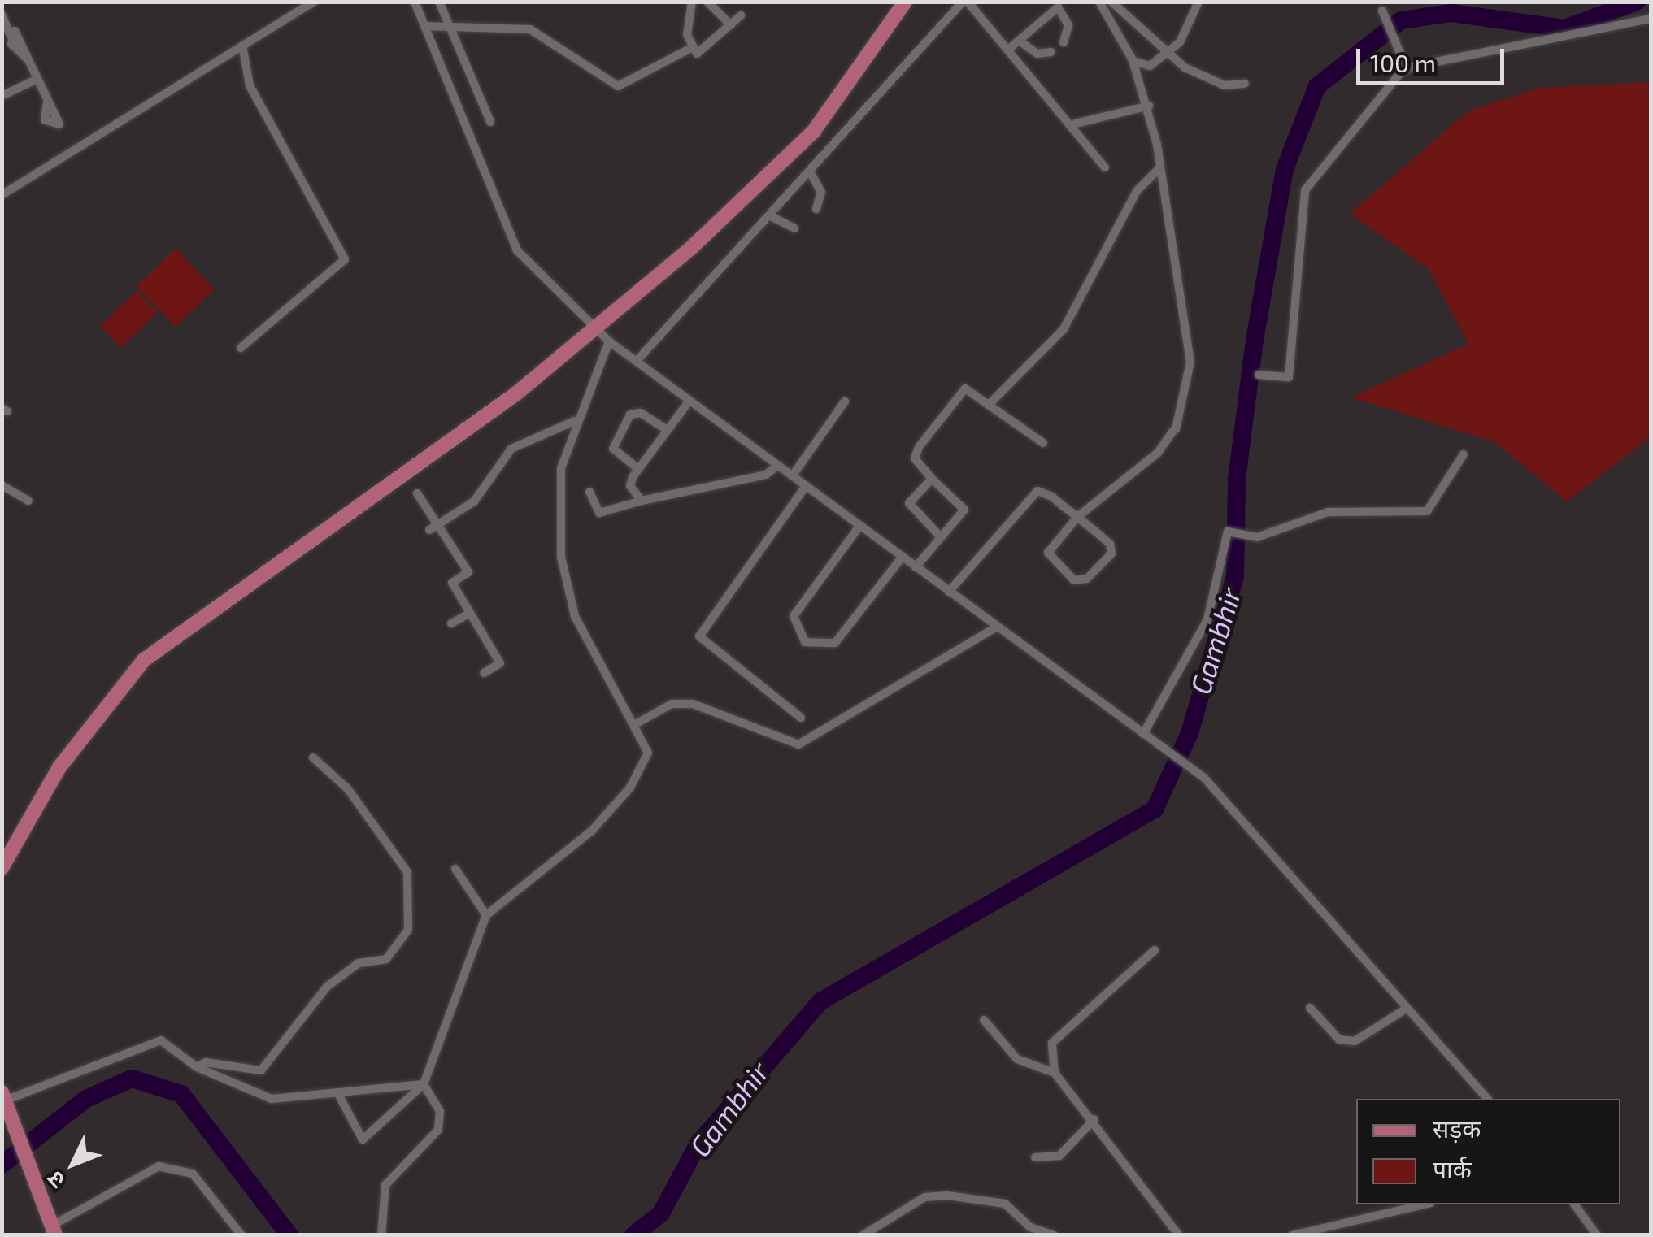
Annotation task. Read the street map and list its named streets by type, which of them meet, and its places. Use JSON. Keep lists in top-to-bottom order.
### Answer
{
  "water": ["Gambhir"],
  "legend": ["सड़क", "पार्क"],
  "scale_bar": "100 m",
  "north": "bottom left"
}
